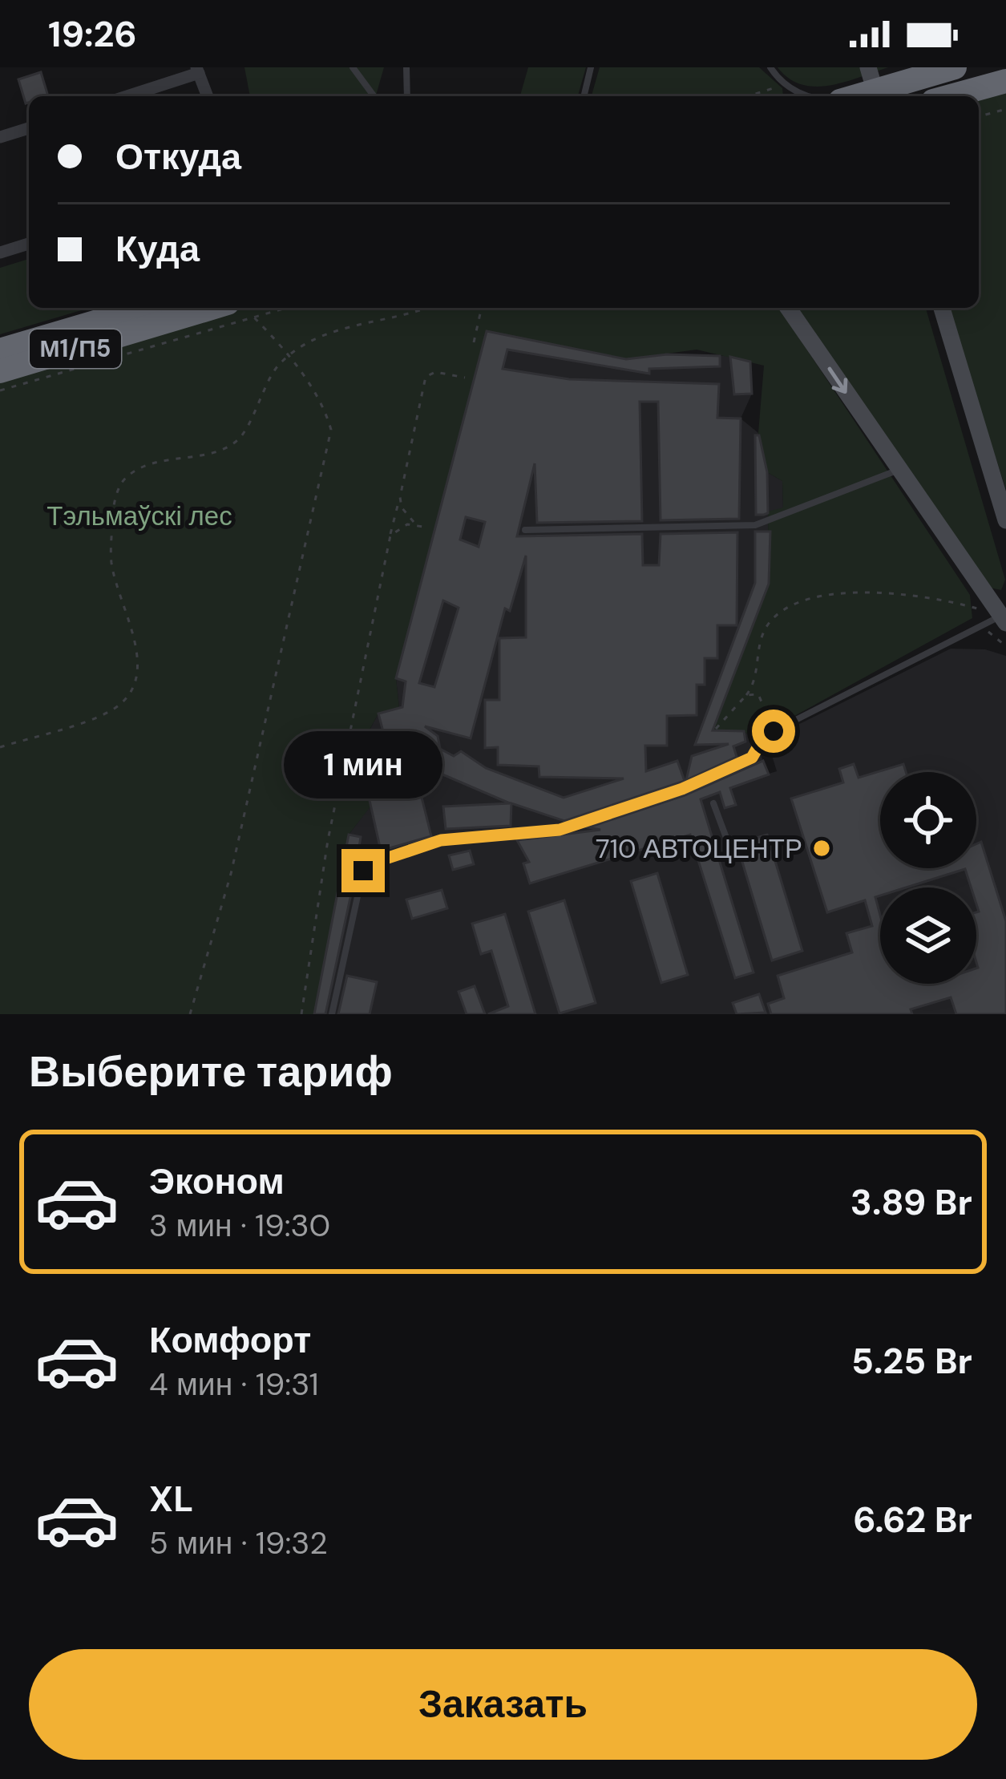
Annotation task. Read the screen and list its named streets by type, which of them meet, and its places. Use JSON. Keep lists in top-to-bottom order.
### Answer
{
  "streets": {
    "highway": ["М1/П5"]
  },
  "parks": ["Тэльмаўскі лес"],
  "places": ["710 АВТОЦЕНТР"],
  "page": {
    "status": "19:26",
    "banner": ["Откуда", "Куда"],
    "bubble": "1 мин",
    "heading": "Выберите тариф",
    "list": [
      {
        "name": "Эконом",
        "note": "3 мин · 19:30",
        "value": "3.89 Br"
      },
      {
        "name": "Комфорт",
        "note": "4 мин · 19:31",
        "value": "5.25 Br"
      },
      {
        "name": "XL",
        "note": "5 мин · 19:32",
        "value": "6.62 Br"
      }
    ],
    "buttons": "Заказать"
  }
}
